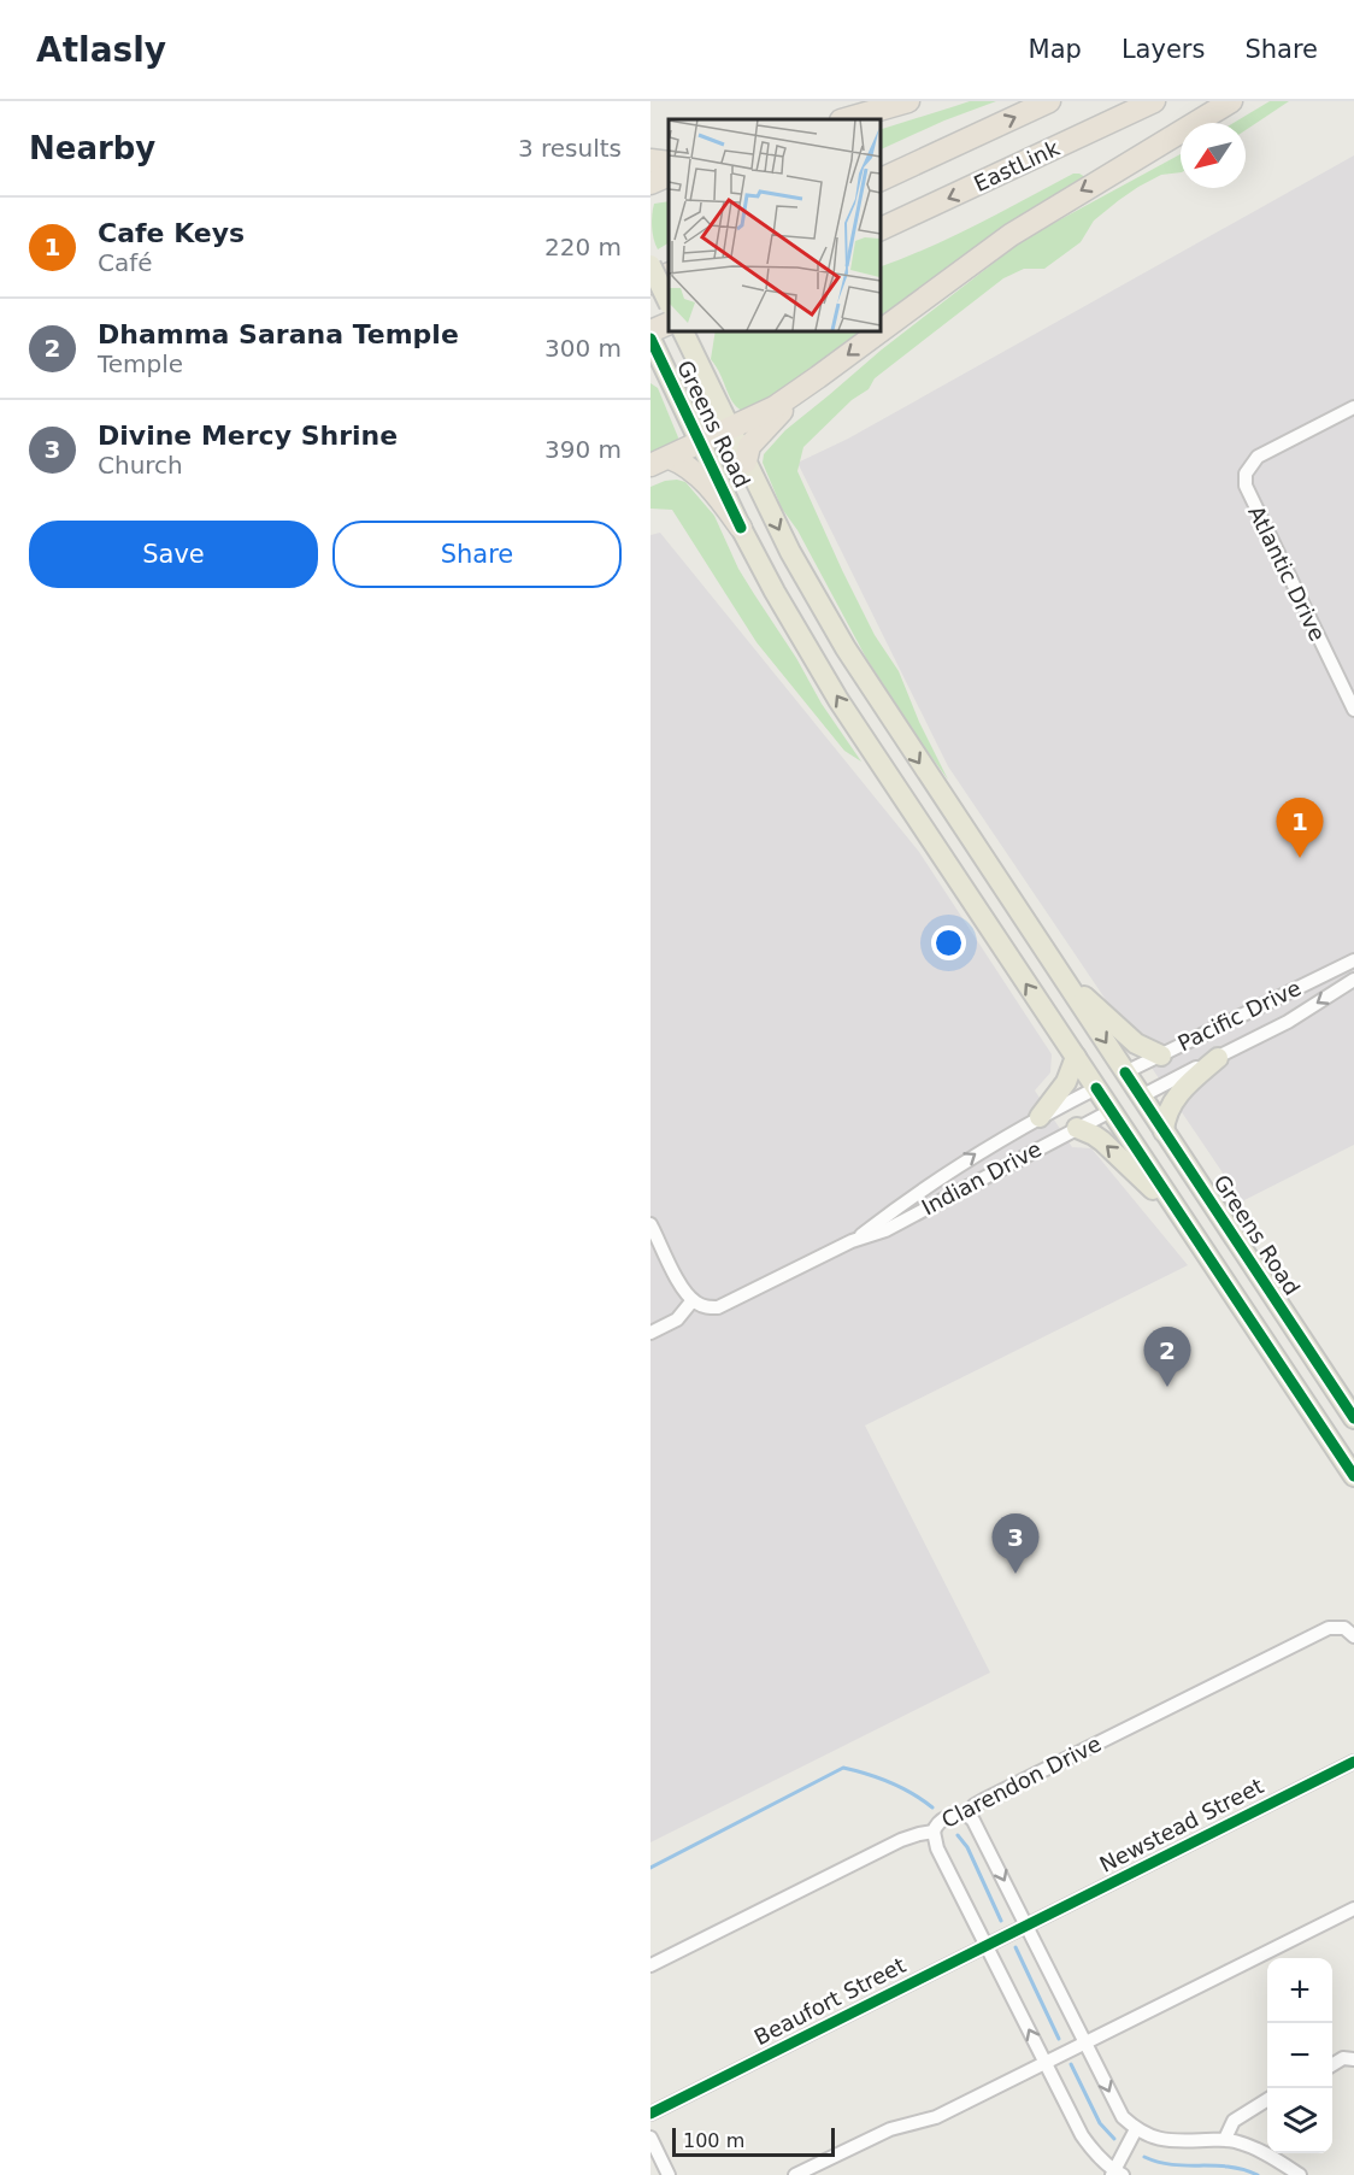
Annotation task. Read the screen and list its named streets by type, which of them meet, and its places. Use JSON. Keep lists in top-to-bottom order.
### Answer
{
  "streets": {
    "highway": ["EastLink"],
    "main road": ["Greens Road"],
    "street": [
      "Atlantic Drive",
      "Pacific Drive",
      "Indian Drive",
      "Clarendon Drive",
      "Newstead Street",
      "Beaufort Street"
    ]
  },
  "crossings": [
    ["Greens Road", "Pacific Drive"],
    ["Greens Road", "Indian Drive"],
    ["Newstead Street", "Beaufort Street"]
  ],
  "scale_bar": "100 m",
  "north": "bottom left",
  "page": {
    "header": "Atlasly",
    "nav": ["Map", "Layers", "Share"],
    "heading": ["Nearby", "3 results"],
    "list": [
      {
        "mark": "1",
        "name": "Cafe Keys",
        "note": "Café",
        "value": "220 m"
      },
      {
        "mark": "2",
        "name": "Dhamma Sarana Temple",
        "note": "Temple",
        "value": "300 m"
      },
      {
        "mark": "3",
        "name": "Divine Mercy Shrine",
        "note": "Church",
        "value": "390 m"
      }
    ],
    "buttons": ["Save", "Share"],
    "pins": ["1", "2", "3"],
    "map_buttons": ["+", "−"],
    "scale": "100 m"
  }
}
